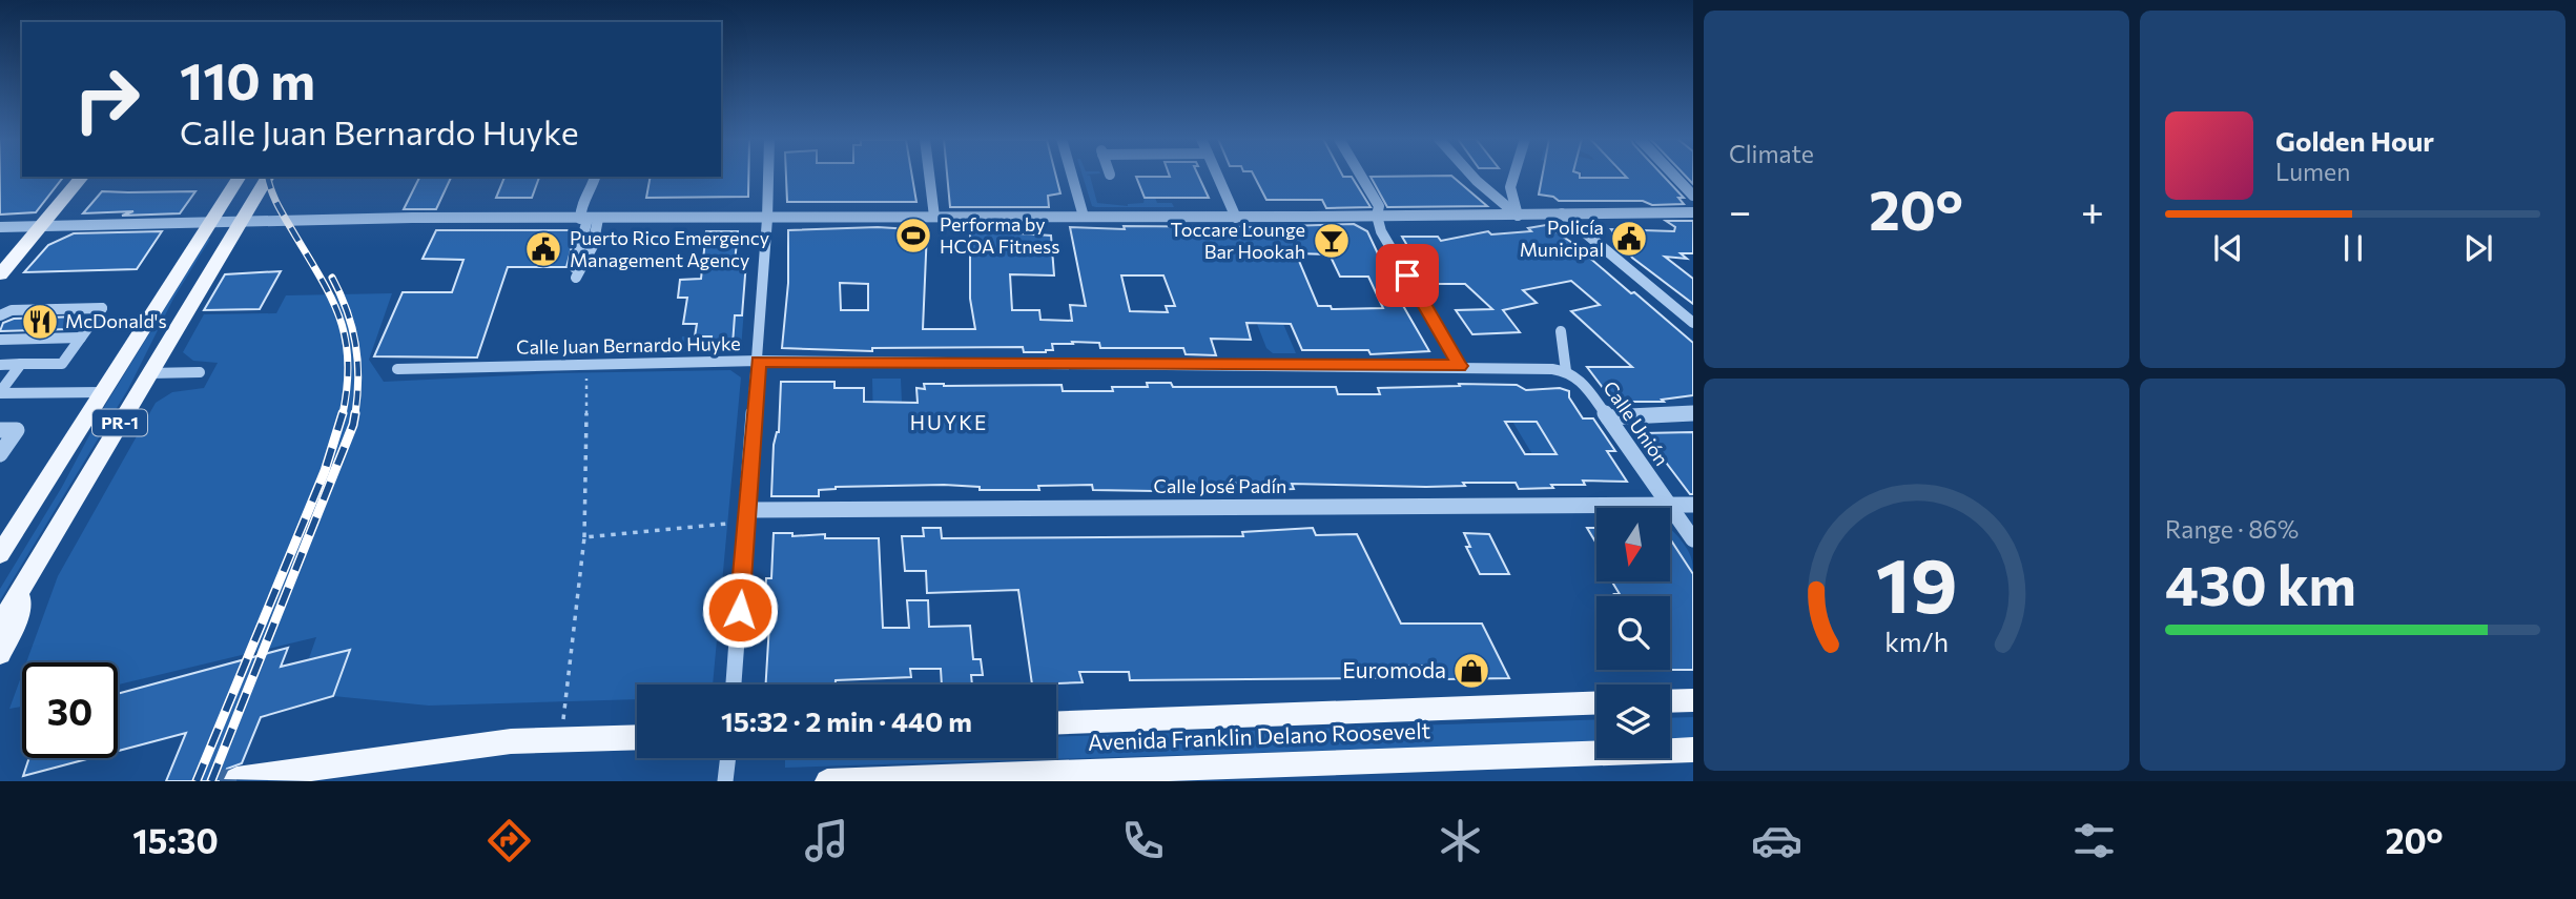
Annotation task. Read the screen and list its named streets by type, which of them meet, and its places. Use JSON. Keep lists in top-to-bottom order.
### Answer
{
  "streets": {
    "main road": ["PR-1", "Avenida Franklin Delano Roosevelt"],
    "street": ["Calle Juan Bernardo Huyke", "Calle Unión", "Calle José Padín"]
  },
  "crossings": [
    ["Calle Juan Bernardo Huyke", "Calle Unión"],
    ["Calle Unión", "Calle José Padín"]
  ],
  "districts": ["HUYKE"],
  "places": {
    "sports": ["Performa by HCOA Fitness"],
    "public building": ["Policía Municipal", "Puerto Rico Emergency Management Agency"],
    "bar": ["Toccare Lounge Bar Hookah"],
    "restaurant": ["McDonald's"],
    "shop": ["Euromoda"]
  },
  "north": "bottom",
  "page": {
    "tile": [
      "Climate",
      ["Range · 86%", "430 km"]
    ],
    "turn": ["110 m", "Calle Juan Bernardo Huyke"],
    "song": ["Golden Hour", "Lumen"],
    "heat": ["−", "20°", "+"],
    "limit": "30",
    "trip": "15:32 · 2 min · 440 m",
    "tabs": ["15:30", "20°"],
    "gauge": ["19", "km/h"]
  }
}
